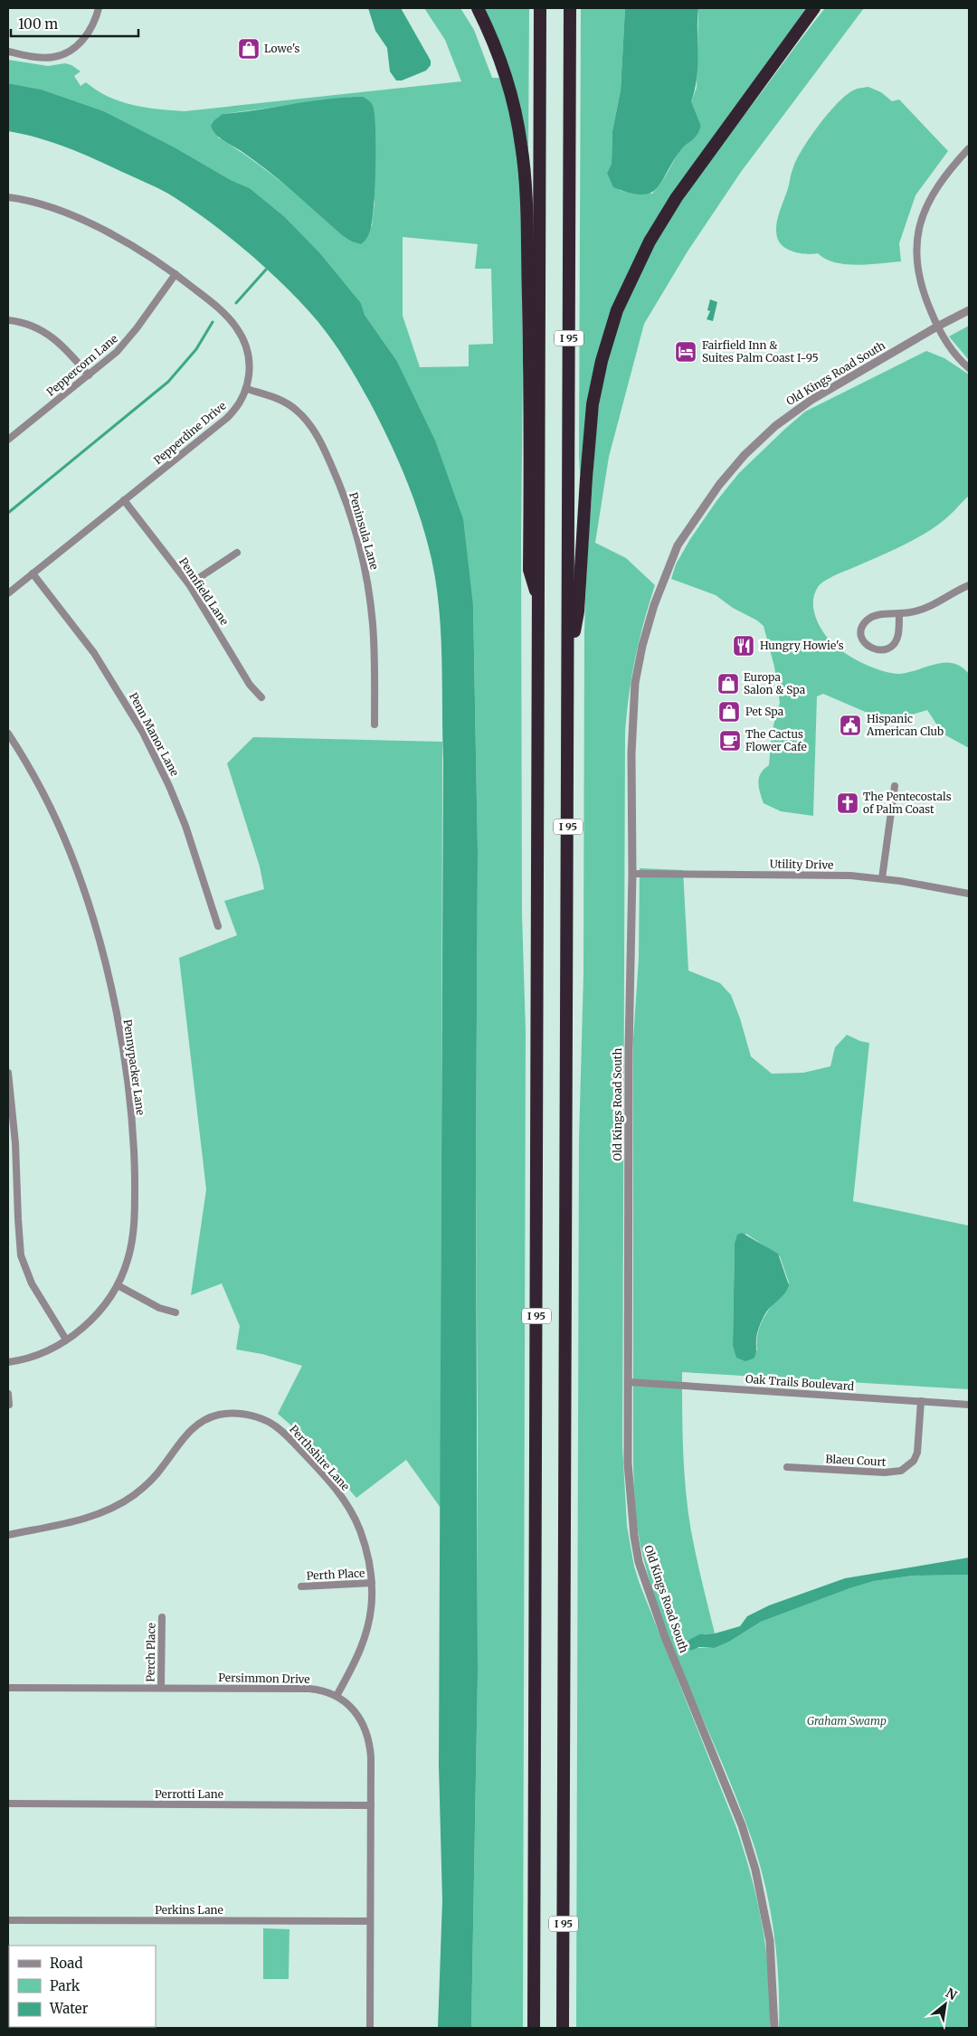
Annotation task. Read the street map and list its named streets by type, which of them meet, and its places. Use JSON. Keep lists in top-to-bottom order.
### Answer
{
  "streets": {
    "highway": ["I 95"],
    "street": [
      "Peppercorn Lane",
      "Old Kings Road South",
      "Pepperdine Drive",
      "Peninsula Lane",
      "Pennfield Lane",
      "Penn Manor Lane",
      "Utility Drive",
      "Pennypacker Lane",
      "Oak Trails Boulevard",
      "Perthshire Lane",
      "Blaeu Court",
      "Perth Place",
      "Perch Place",
      "Persimmon Drive",
      "Perrotti Lane",
      "Perkins Lane"
    ]
  },
  "crossings": [
    ["Peppercorn Lane", "Pepperdine Drive"],
    ["Old Kings Road South", "Utility Drive"],
    ["Old Kings Road South", "Oak Trails Boulevard"],
    ["Pepperdine Drive", "Peninsula Lane"],
    ["Pepperdine Drive", "Pennfield Lane"],
    ["Pepperdine Drive", "Penn Manor Lane"],
    ["Oak Trails Boulevard", "Blaeu Court"],
    ["Perthshire Lane", "Perth Place"],
    ["Perthshire Lane", "Persimmon Drive"],
    ["Perch Place", "Persimmon Drive"],
    ["Persimmon Drive", "Perrotti Lane"],
    ["Persimmon Drive", "Perkins Lane"]
  ],
  "parks": ["Graham Swamp"],
  "places": {
    "shop": ["Lowe's", "Europa Salon & Spa", "Pet Spa"],
    "hotel": ["Fairfield Inn & Suites Palm Coast I-95"],
    "restaurant": ["Hungry Howie's"],
    "public building": ["Hispanic American Club"],
    "cafe": ["The Cactus Flower Cafe"],
    "church": ["The Pentecostals of Palm Coast"]
  },
  "legend": ["Road", "Park", "Water"],
  "scale_bar": "100 m",
  "north": "top right"
}
